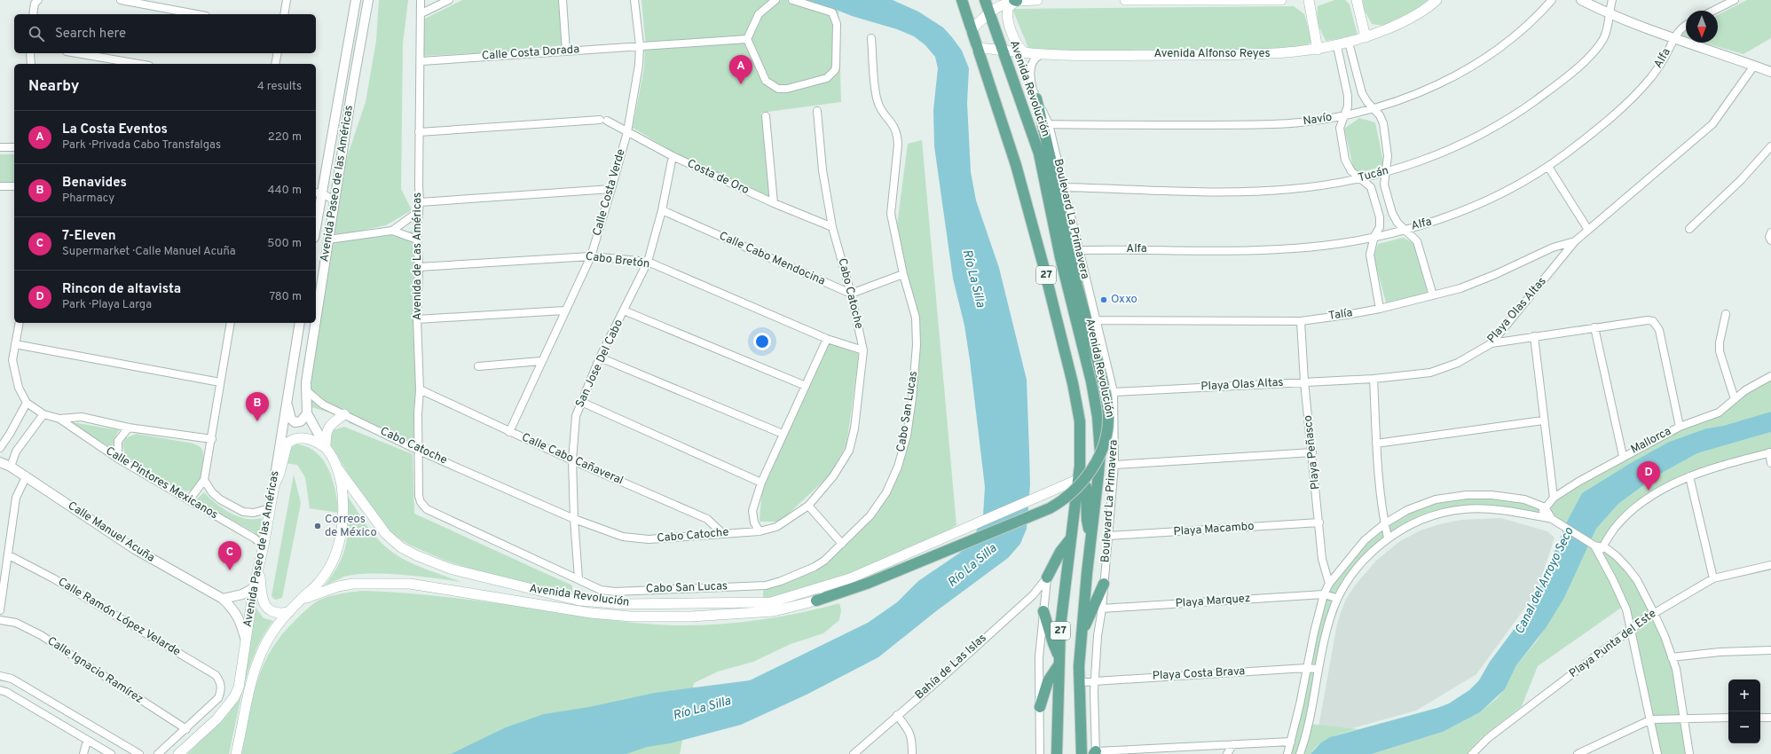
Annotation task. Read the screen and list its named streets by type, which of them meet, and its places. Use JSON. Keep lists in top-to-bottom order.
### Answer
{
  "streets": {
    "main road": [
      "Avenida Alfonso Reyes",
      "Avenida Revolución",
      "Avenida Paseo de las Américas",
      "27"
    ],
    "street": [
      "Calle Costa Dorada",
      "Alfa",
      "Navío",
      "Tucán",
      "Costa de Oro",
      "Calle Costa Verde",
      "Boulevard La Primavera",
      "Avenida de Las Américas",
      "Calle Cabo Mendocina",
      "Cabo Bretón",
      "Cabo Catoche",
      "Playa Olas Altas",
      "Talía",
      "San Jose Del Cabo",
      "Cabo San Lucas",
      "Mallorca",
      "Playa Peñasco",
      "Calle Cabo Cañaveral",
      "Calle Pintores Mexicanos",
      "Playa Macambo",
      "Calle Manuel Acuña",
      "Playa Marquez",
      "Calle Ramón López Velarde",
      "Playa Punta del Este",
      "Bahía de Las Islas",
      "Calle Ignacio Ramírez",
      "Playa Costa Brava"
    ]
  },
  "crossings": [
    ["Calle Costa Dorada", "Calle Costa Verde"],
    ["Calle Costa Dorada", "Avenida de Las Américas"],
    ["Avenida Alfonso Reyes", "Avenida Revolución"],
    ["Avenida Alfonso Reyes", "Boulevard La Primavera"],
    ["Avenida Alfonso Reyes", "27"],
    ["Alfa", "Boulevard La Primavera"],
    ["Avenida Revolución", "Avenida Paseo de las Américas"],
    ["Avenida Revolución", "27"],
    ["Avenida Revolución", "Playa Costa Brava"],
    ["Navío", "Tucán"],
    ["Navío", "Boulevard La Primavera"],
    ["Tucán", "Boulevard La Primavera"],
    ["Costa de Oro", "Calle Costa Verde"],
    ["Costa de Oro", "Avenida de Las Américas"],
    ["Costa de Oro", "Cabo Catoche"],
    ["Costa de Oro", "San Jose Del Cabo"],
    ["Avenida Paseo de las Américas", "Cabo Catoche"],
    ["Avenida Paseo de las Américas", "Calle Pintores Mexicanos"],
    ["Avenida Paseo de las Américas", "Calle Manuel Acuña"],
    ["Calle Costa Verde", "Cabo Bretón"],
    ["Calle Costa Verde", "Calle Cabo Cañaveral"],
    ["Boulevard La Primavera", "Playa Olas Altas"],
    ["Boulevard La Primavera", "Talía"],
    ["Boulevard La Primavera", "Playa Macambo"],
    ["Boulevard La Primavera", "Playa Marquez"],
    ["Boulevard La Primavera", "Playa Costa Brava"],
    ["Avenida de Las Américas", "Cabo Bretón"],
    ["Avenida de Las Américas", "Cabo Catoche"],
    ["Avenida de Las Américas", "Cabo San Lucas"],
    ["Avenida de Las Américas", "Calle Cabo Cañaveral"],
    ["Calle Cabo Mendocina", "Cabo Catoche"],
    ["Calle Cabo Mendocina", "San Jose Del Cabo"],
    ["Cabo Bretón", "Cabo Catoche"],
    ["Cabo Bretón", "San Jose Del Cabo"],
    ["Cabo Catoche", "San Jose Del Cabo"],
    ["Cabo Catoche", "Calle Cabo Cañaveral"],
    ["Playa Olas Altas", "Talía"],
    ["Playa Olas Altas", "Playa Peñasco"],
    ["Talía", "Playa Peñasco"],
    ["San Jose Del Cabo", "Cabo San Lucas"],
    ["San Jose Del Cabo", "Calle Cabo Cañaveral"],
    ["Playa Peñasco", "Playa Macambo"],
    ["Calle Ramón López Velarde", "Calle Ignacio Ramírez"]
  ],
  "water": ["Río La Silla", "Canal del Arroyo Seco"],
  "places": ["Oxxo", "Correos de México"],
  "north": "bottom",
  "page": {
    "search": "Search here",
    "pins": [
      "A",
      "B",
      "D",
      "C"
    ],
    "heading": ["Nearby", "4 results"],
    "list": [
      {
        "mark": "A",
        "name": "La Costa Eventos",
        "note": "Park · Privada Cabo Transfalgas",
        "value": "220 m"
      },
      {
        "mark": "B",
        "name": "Benavides",
        "note": "Pharmacy",
        "value": "440 m"
      },
      {
        "mark": "C",
        "name": "7-Eleven",
        "note": "Supermarket · Calle Manuel Acuña",
        "value": "500 m"
      },
      {
        "mark": "D",
        "name": "Rincon de altavista",
        "note": "Park · Playa Larga",
        "value": "780 m"
      }
    ],
    "map_buttons": ["+", "−"]
  }
}
